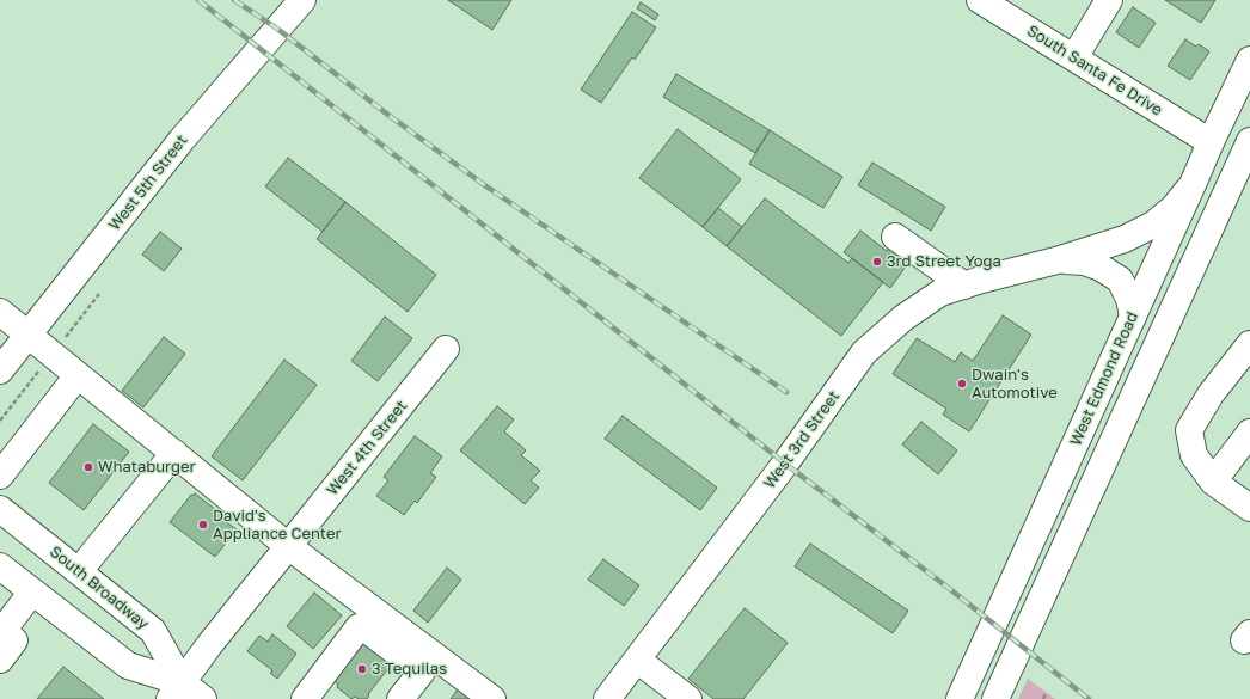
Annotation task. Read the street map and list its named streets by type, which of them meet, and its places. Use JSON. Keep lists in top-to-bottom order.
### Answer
{
  "streets": {
    "street": [
      "South Santa Fe Drive",
      "West 5th Street",
      "West Edmond Road",
      "West 3rd Street",
      "West 4th Street",
      "South Broadway"
    ]
  },
  "crossings": [
    ["South Santa Fe Drive", "West Edmond Road"],
    ["West Edmond Road", "West 3rd Street"],
    ["West 4th Street", "South Broadway"]
  ],
  "places": [
    "3rd Street Yoga",
    "Dwain's Automotive",
    "Whataburger",
    "David's Appliance Center",
    "3 Tequilas"
  ]
}
